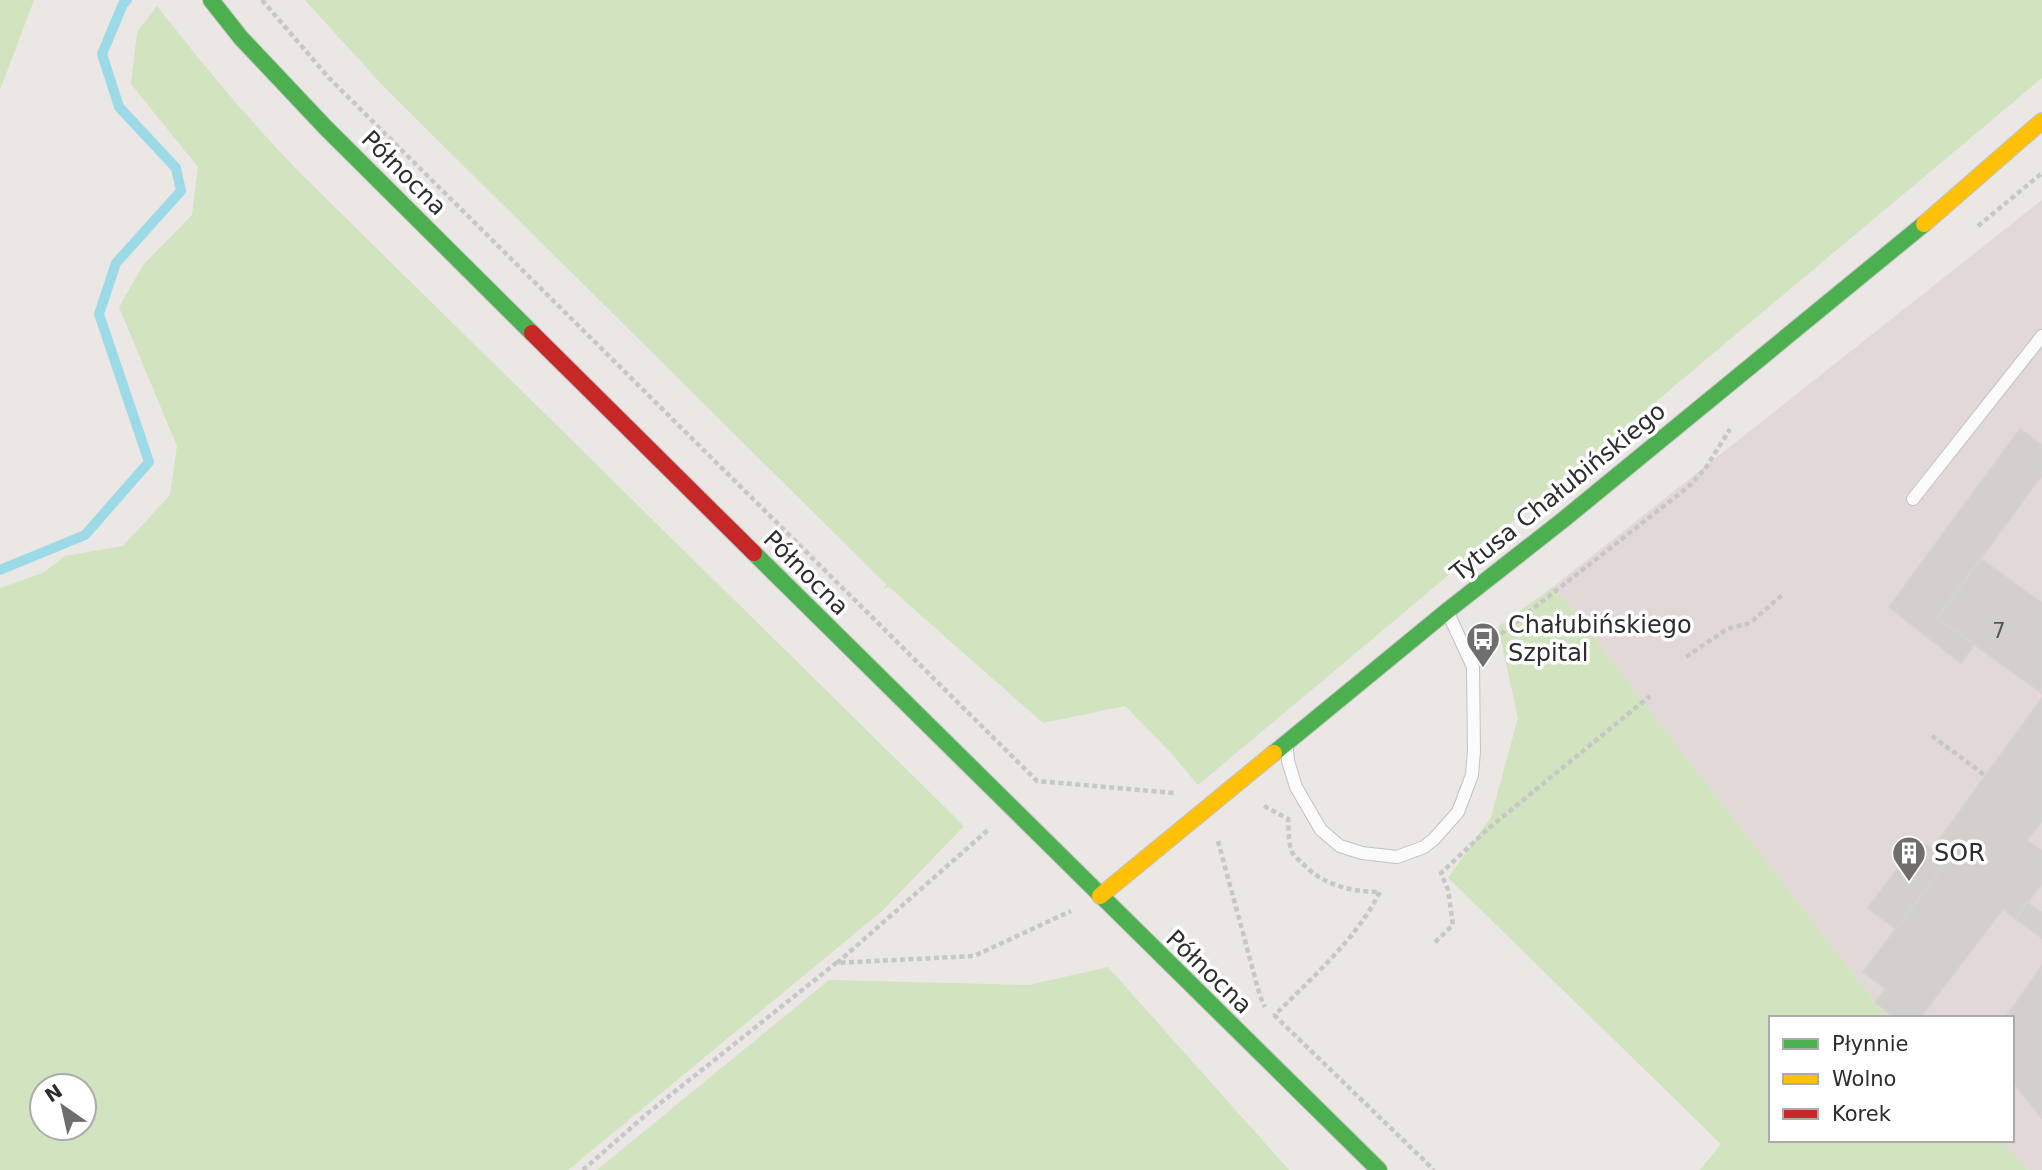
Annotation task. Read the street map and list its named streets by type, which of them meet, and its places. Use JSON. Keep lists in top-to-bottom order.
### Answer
{
  "streets": {
    "street": ["Północna", "Tytusa Chałubińskiego"]
  },
  "crossings": [
    ["Północna", "Tytusa Chałubińskiego"]
  ],
  "places": {
    "bus stop": ["Chałubińskiego Szpital"],
    "building": ["SOR"]
  },
  "house_numbers": ["7"],
  "legend": ["Płynnie", "Wolno", "Korek"],
  "north": "top left"
}
